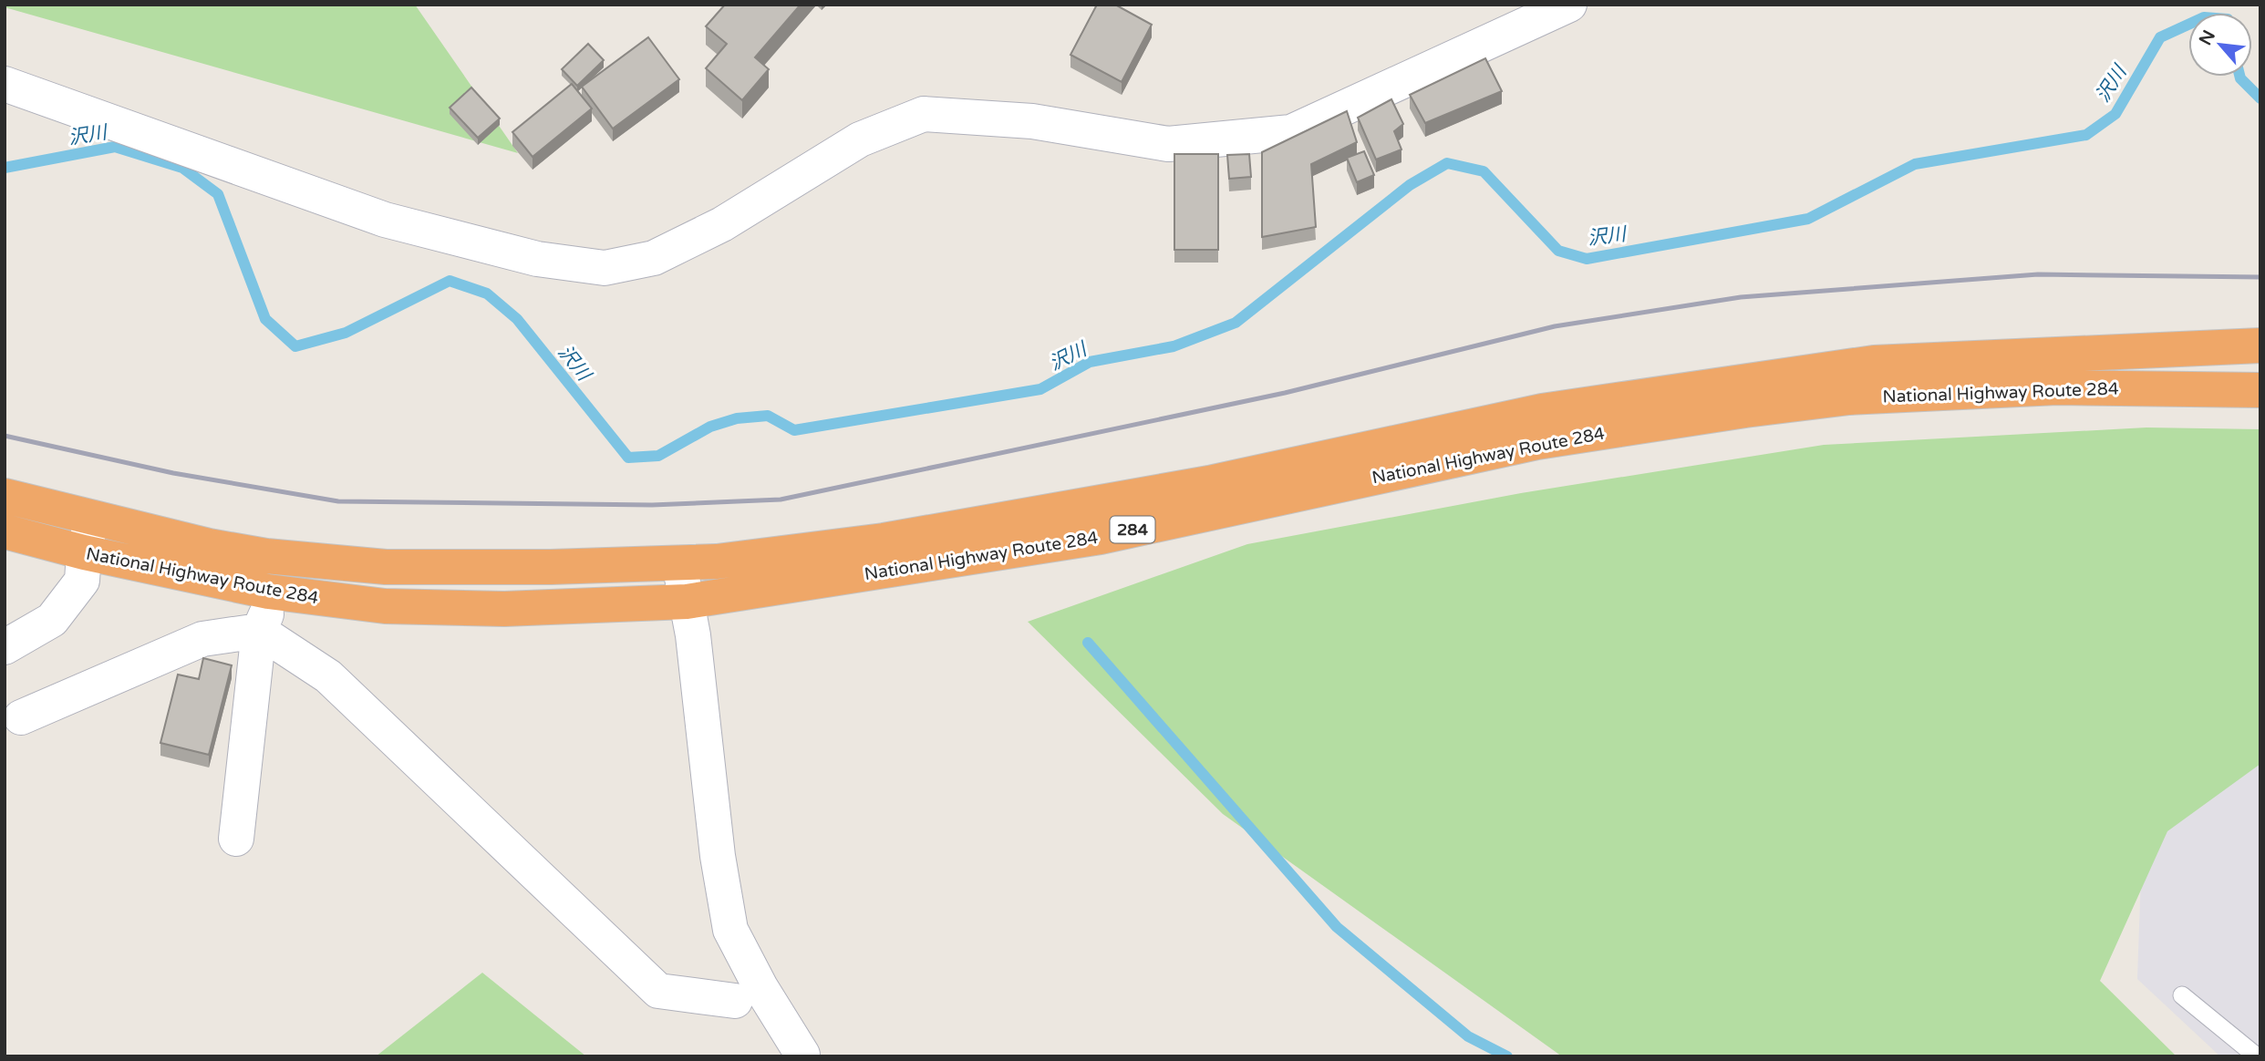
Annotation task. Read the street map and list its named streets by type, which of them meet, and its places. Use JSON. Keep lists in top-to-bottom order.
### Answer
{
  "streets": {
    "highway": ["National Highway Route 284", "284"]
  },
  "water": ["沢川"],
  "north": "top left"
}
